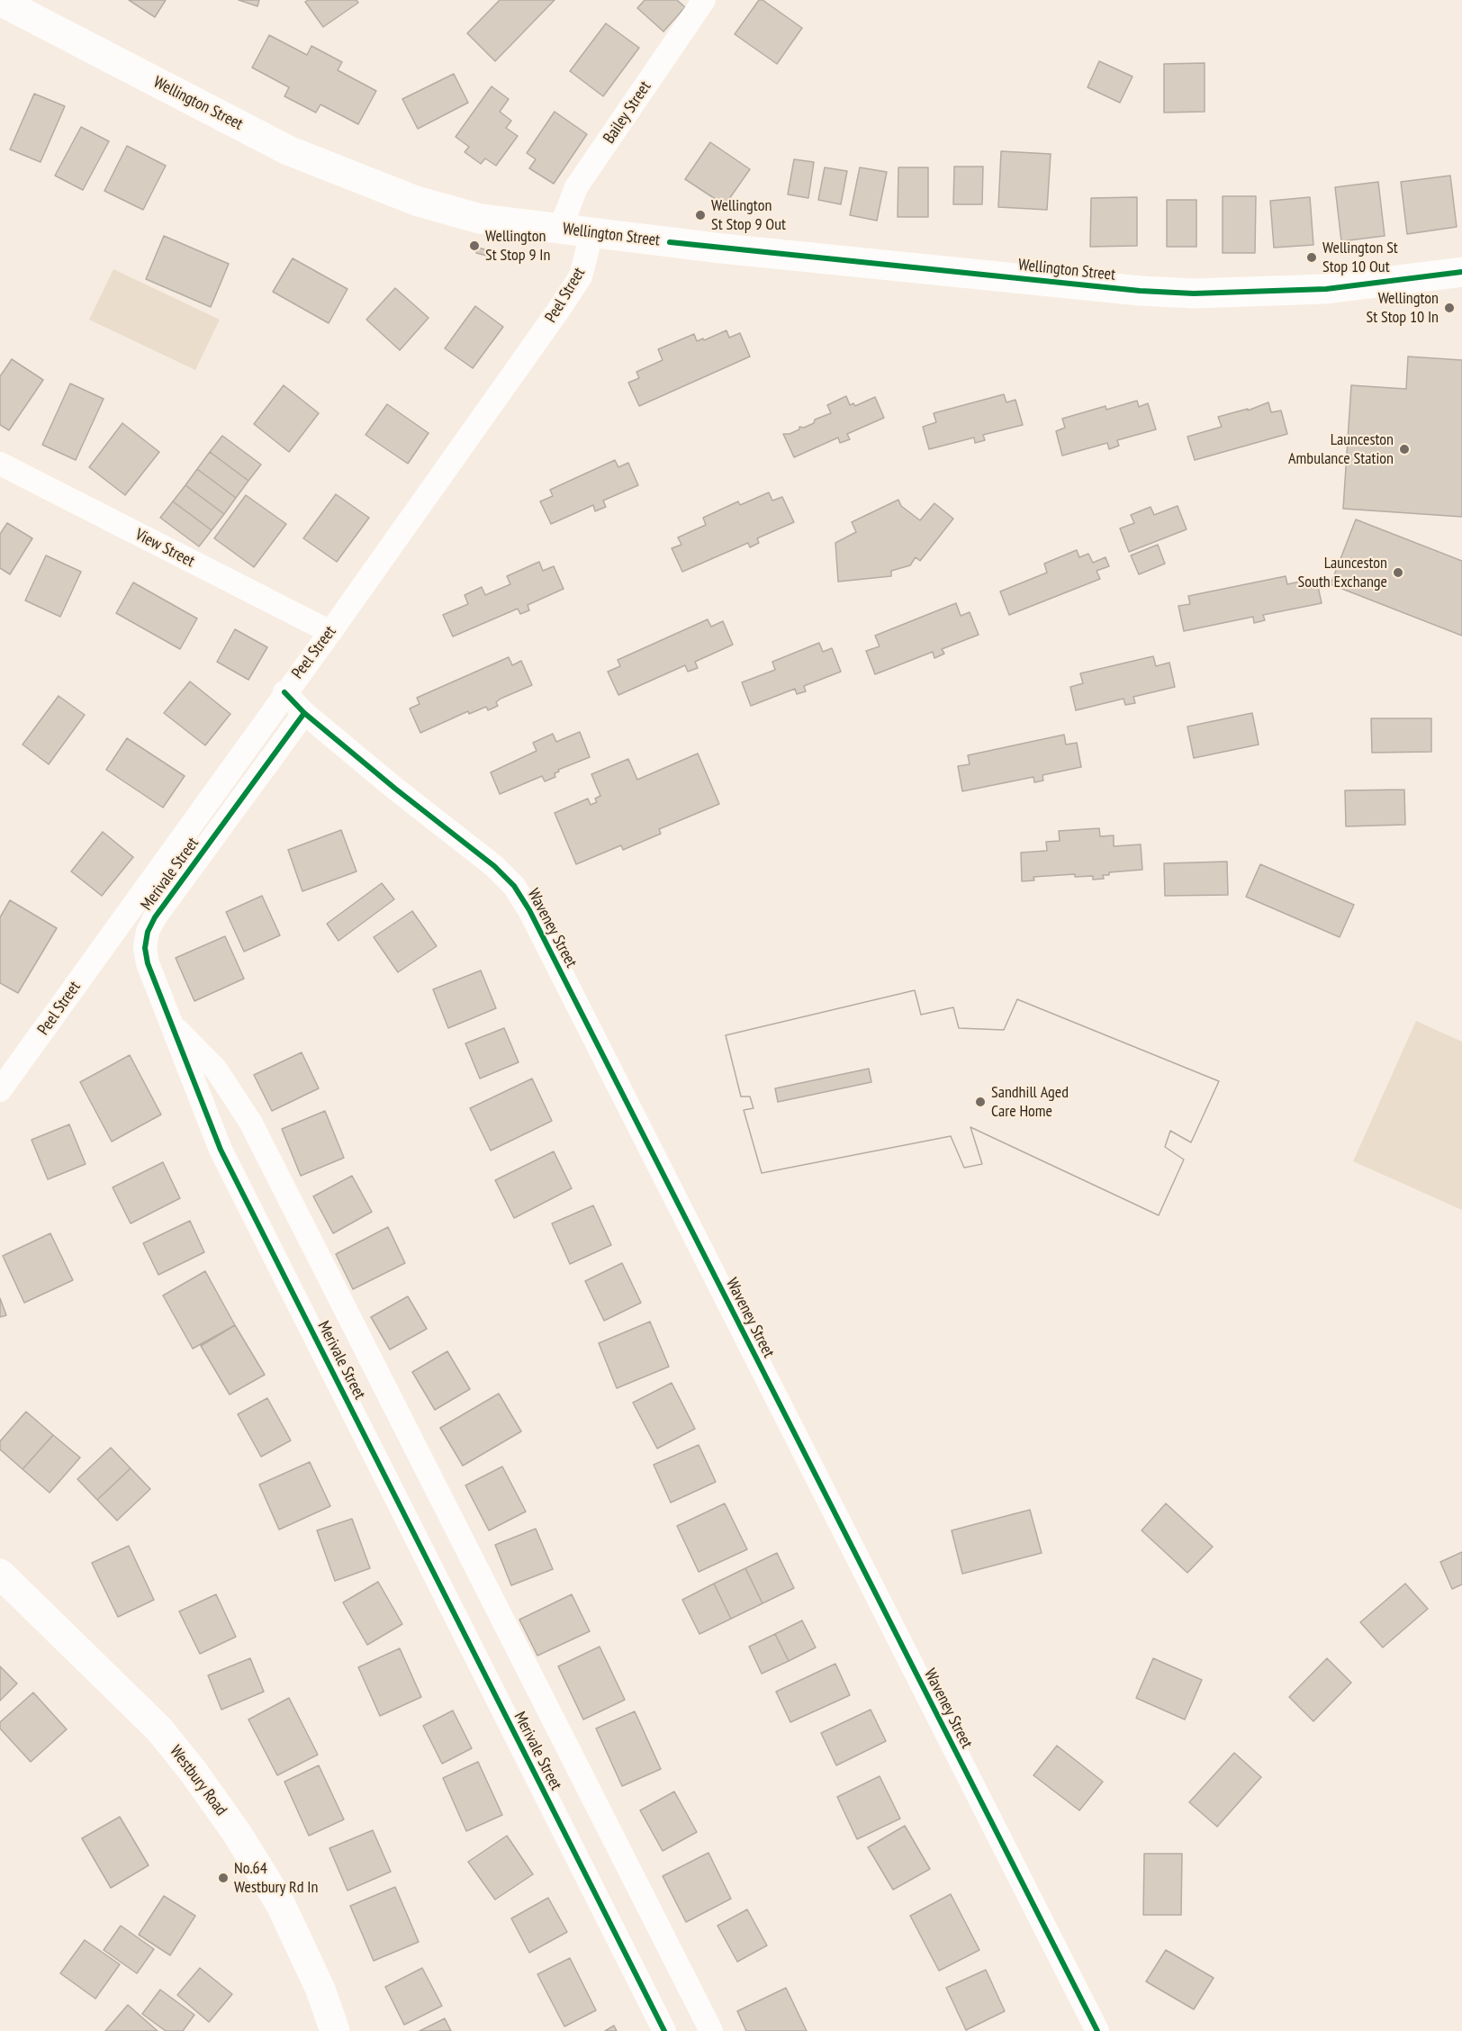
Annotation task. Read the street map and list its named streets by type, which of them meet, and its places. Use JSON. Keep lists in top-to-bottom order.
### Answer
{
  "streets": {
    "main road": ["Wellington Street", "Westbury Road"],
    "street": [
      "Bailey Street",
      "Peel Street",
      "View Street",
      "Merivale Street",
      "Waveney Street"
    ]
  },
  "crossings": [
    ["Wellington Street", "Bailey Street"],
    ["Wellington Street", "Peel Street"],
    ["Peel Street", "View Street"],
    ["Peel Street", "Waveney Street"],
    ["Merivale Street", "Waveney Street"]
  ],
  "places": [
    "Wellington St Stop 9 Out",
    "Wellington St Stop 9 In",
    "Wellington St Stop 10 Out",
    "Wellington St Stop 10 In",
    "Launceston Ambulance Station",
    "Launceston South Exchange",
    "Sandhill Aged Care Home",
    "No.64 Westbury Rd In"
  ]
}
